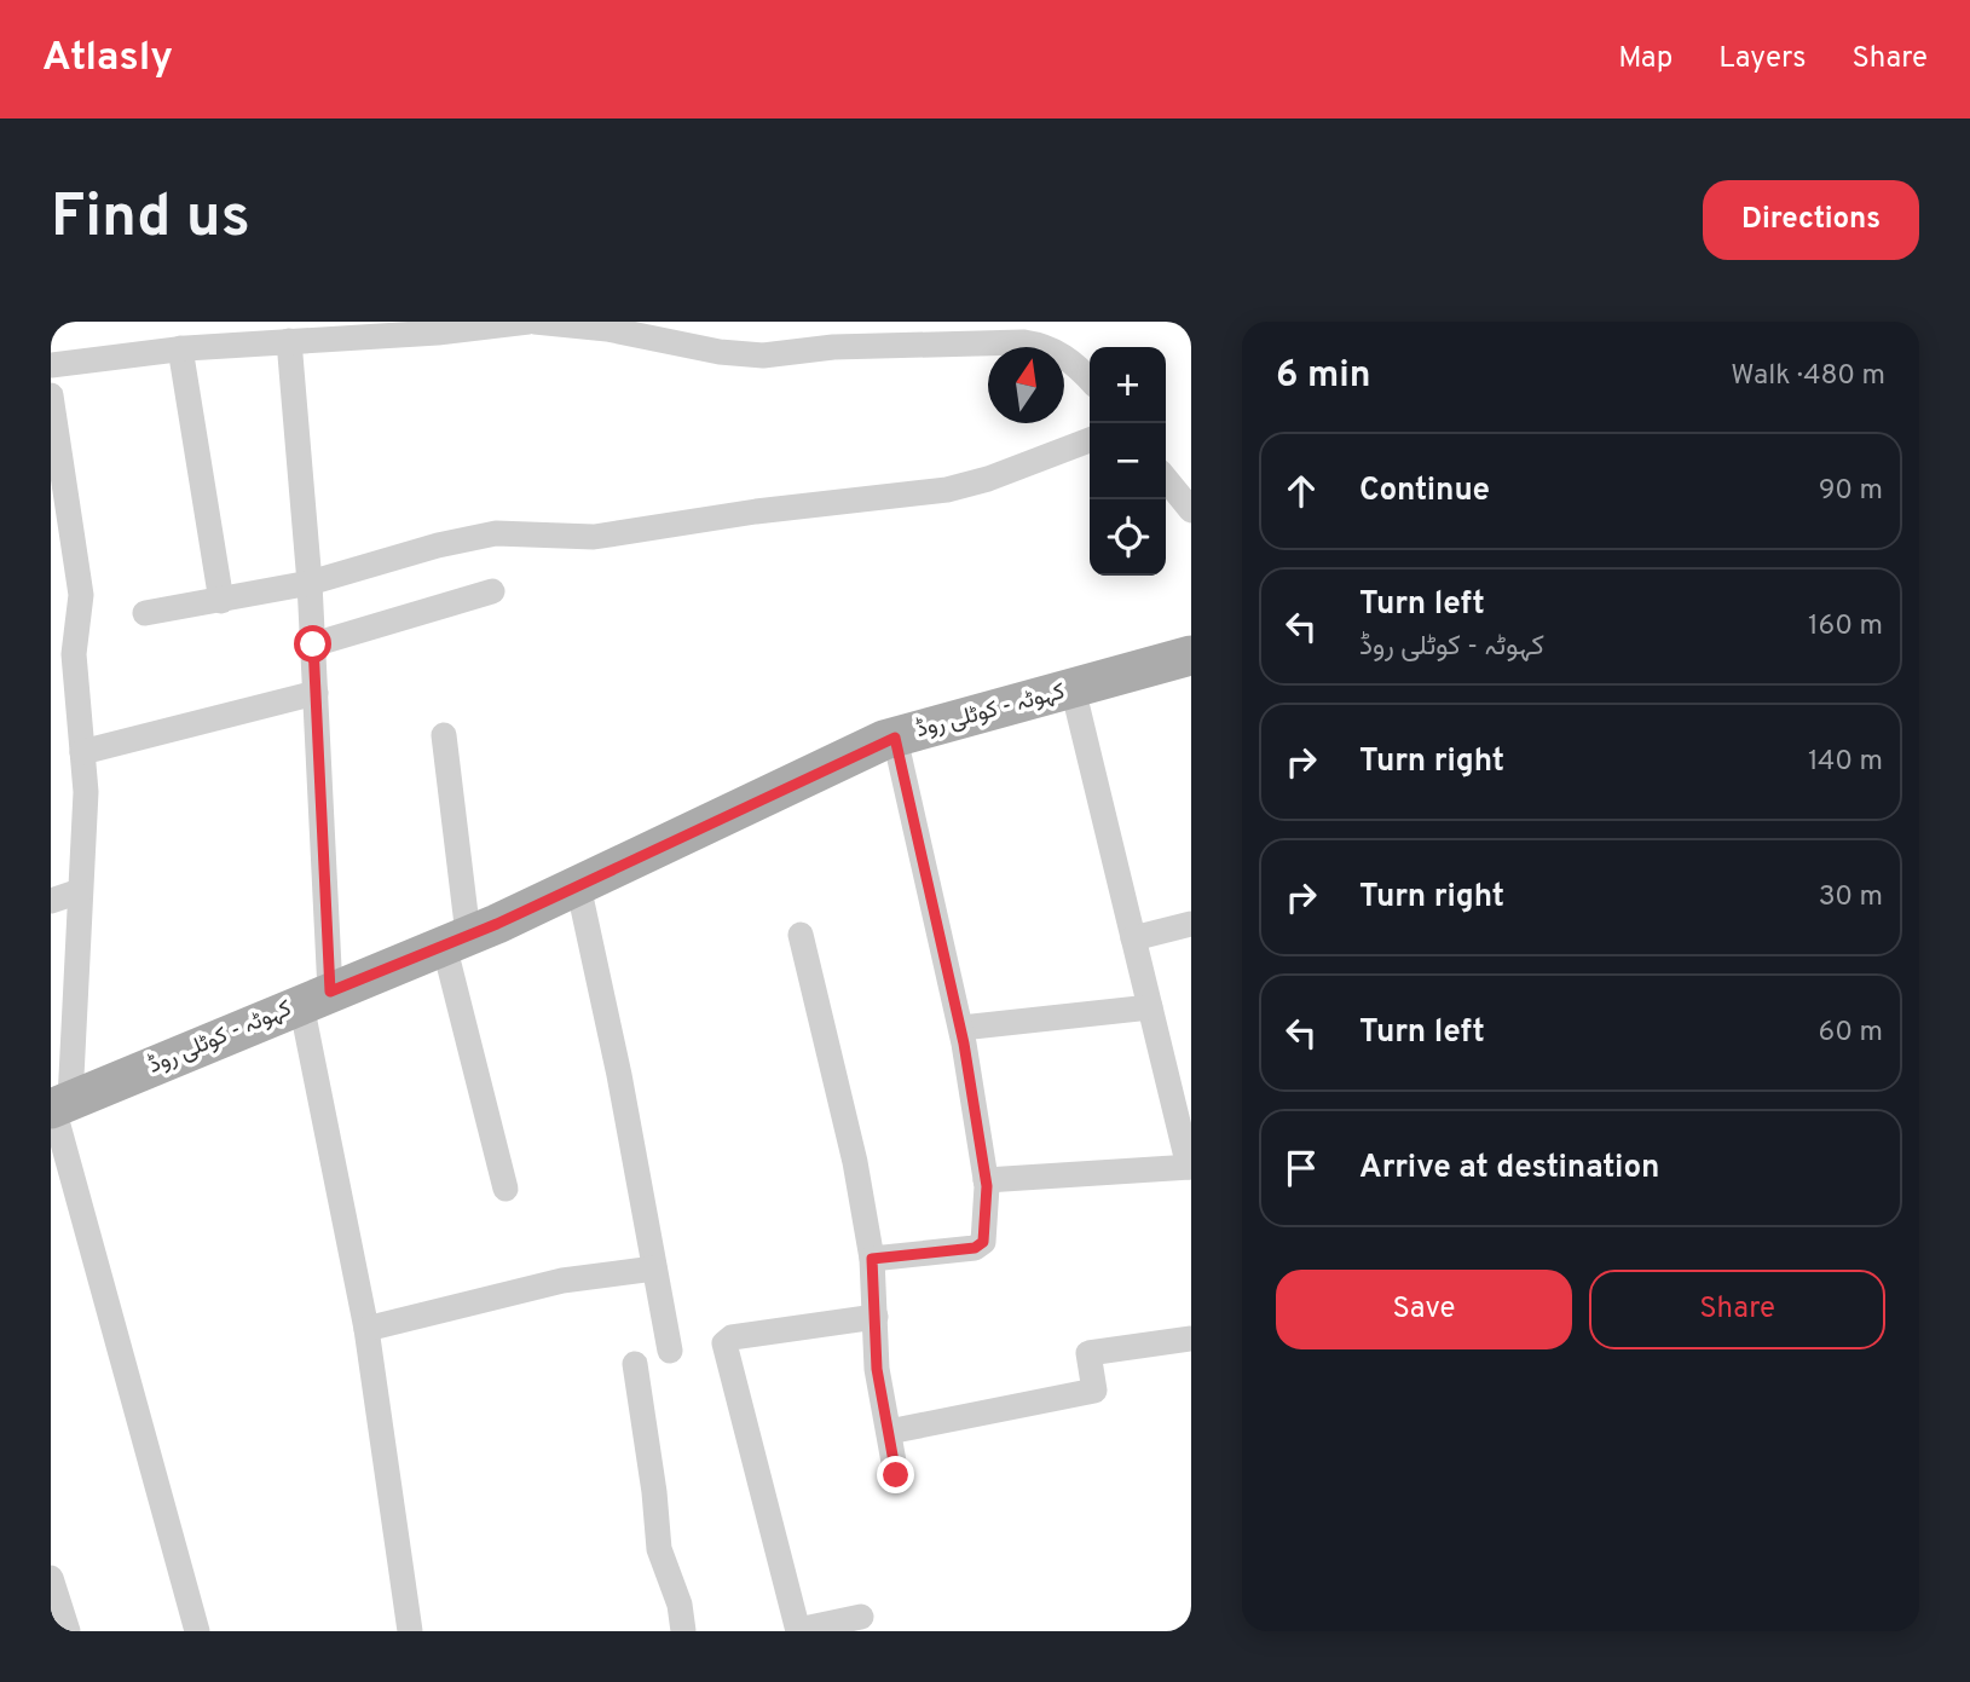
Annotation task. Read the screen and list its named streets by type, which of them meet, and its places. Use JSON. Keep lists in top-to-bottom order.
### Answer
{
  "streets": {
    "main road": ["کہوٹہ - کوٹلی روڈ"]
  },
  "north": "top",
  "page": {
    "header": "Atlasly",
    "nav": ["Map", "Layers", "Share"],
    "buttons": [
      "Directions",
      ["Save", "Share"]
    ],
    "title": "Find us",
    "heading": ["6 min", "Walk · 480 m"],
    "map_buttons": ["+", "−"],
    "list": [
      ["Continue", "90 m"],
      ["Turn left", "کہوٹہ - کوٹلی روڈ", "160 m"],
      ["Turn right", "140 m"],
      ["Turn right", "30 m"],
      ["Turn left", "60 m"],
      "Arrive at destination"
    ]
  }
}
